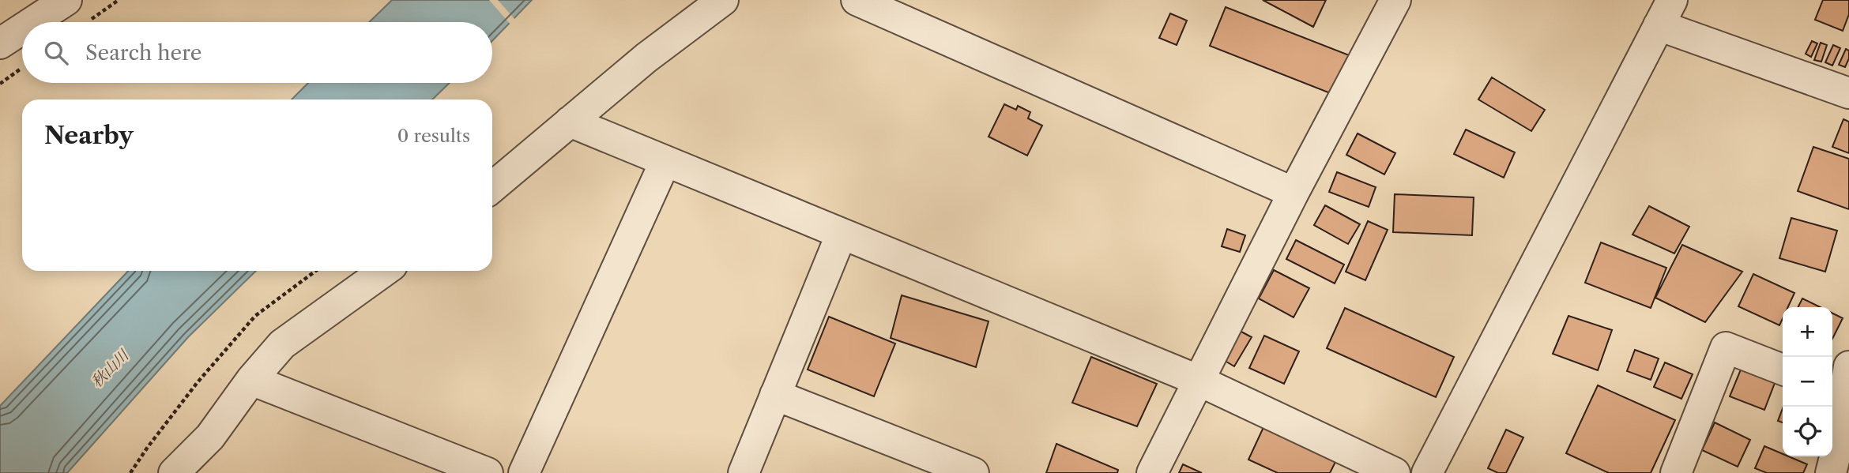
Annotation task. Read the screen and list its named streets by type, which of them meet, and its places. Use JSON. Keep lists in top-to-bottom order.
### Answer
{
  "water": ["秋山川"],
  "page": {
    "search": "Search here",
    "heading": ["Nearby", "0 results"],
    "map_buttons": ["+", "−"]
  }
}
